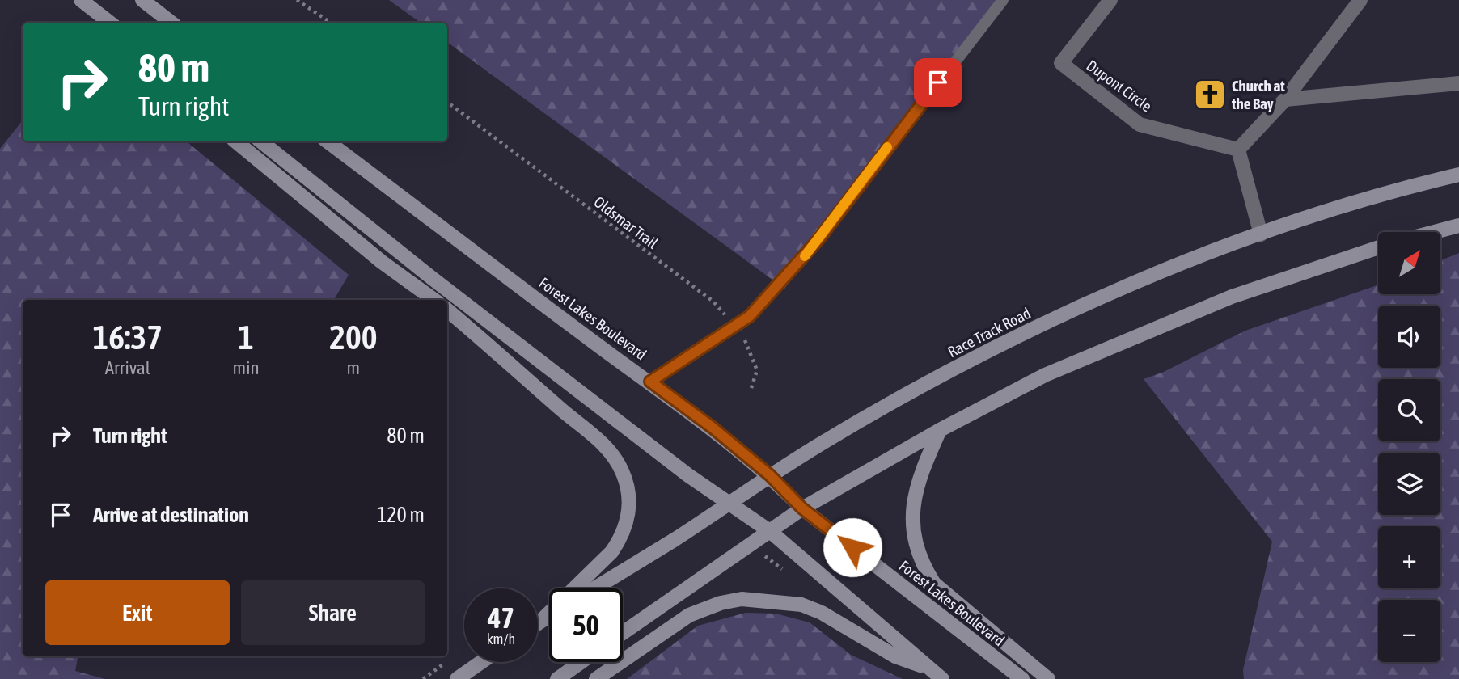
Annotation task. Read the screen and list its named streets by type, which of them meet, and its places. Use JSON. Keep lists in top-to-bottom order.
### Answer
{
  "streets": {
    "main road": ["Forest Lakes Boulevard", "Race Track Road"],
    "street": ["Dupont Circle"],
    "path": ["Oldsmar Trail"]
  },
  "crossings": [
    ["Forest Lakes Boulevard", "Race Track Road"]
  ],
  "places": {
    "church": ["Church at the Bay"]
  },
  "north": "top right",
  "page": {
    "turn": ["80 m", "Turn right"],
    "map_buttons": ["+", "−"],
    "eta": [
      "16:37",
      "Arrival",
      "1",
      "min",
      "200",
      "m"
    ],
    "list": [
      {
        "name": "Turn right",
        "value": "80 m"
      },
      {
        "name": "Arrive at destination",
        "value": "120 m"
      }
    ],
    "buttons": ["Exit", "Share"],
    "speed": "47 km/h",
    "limit": "50"
  }
}
